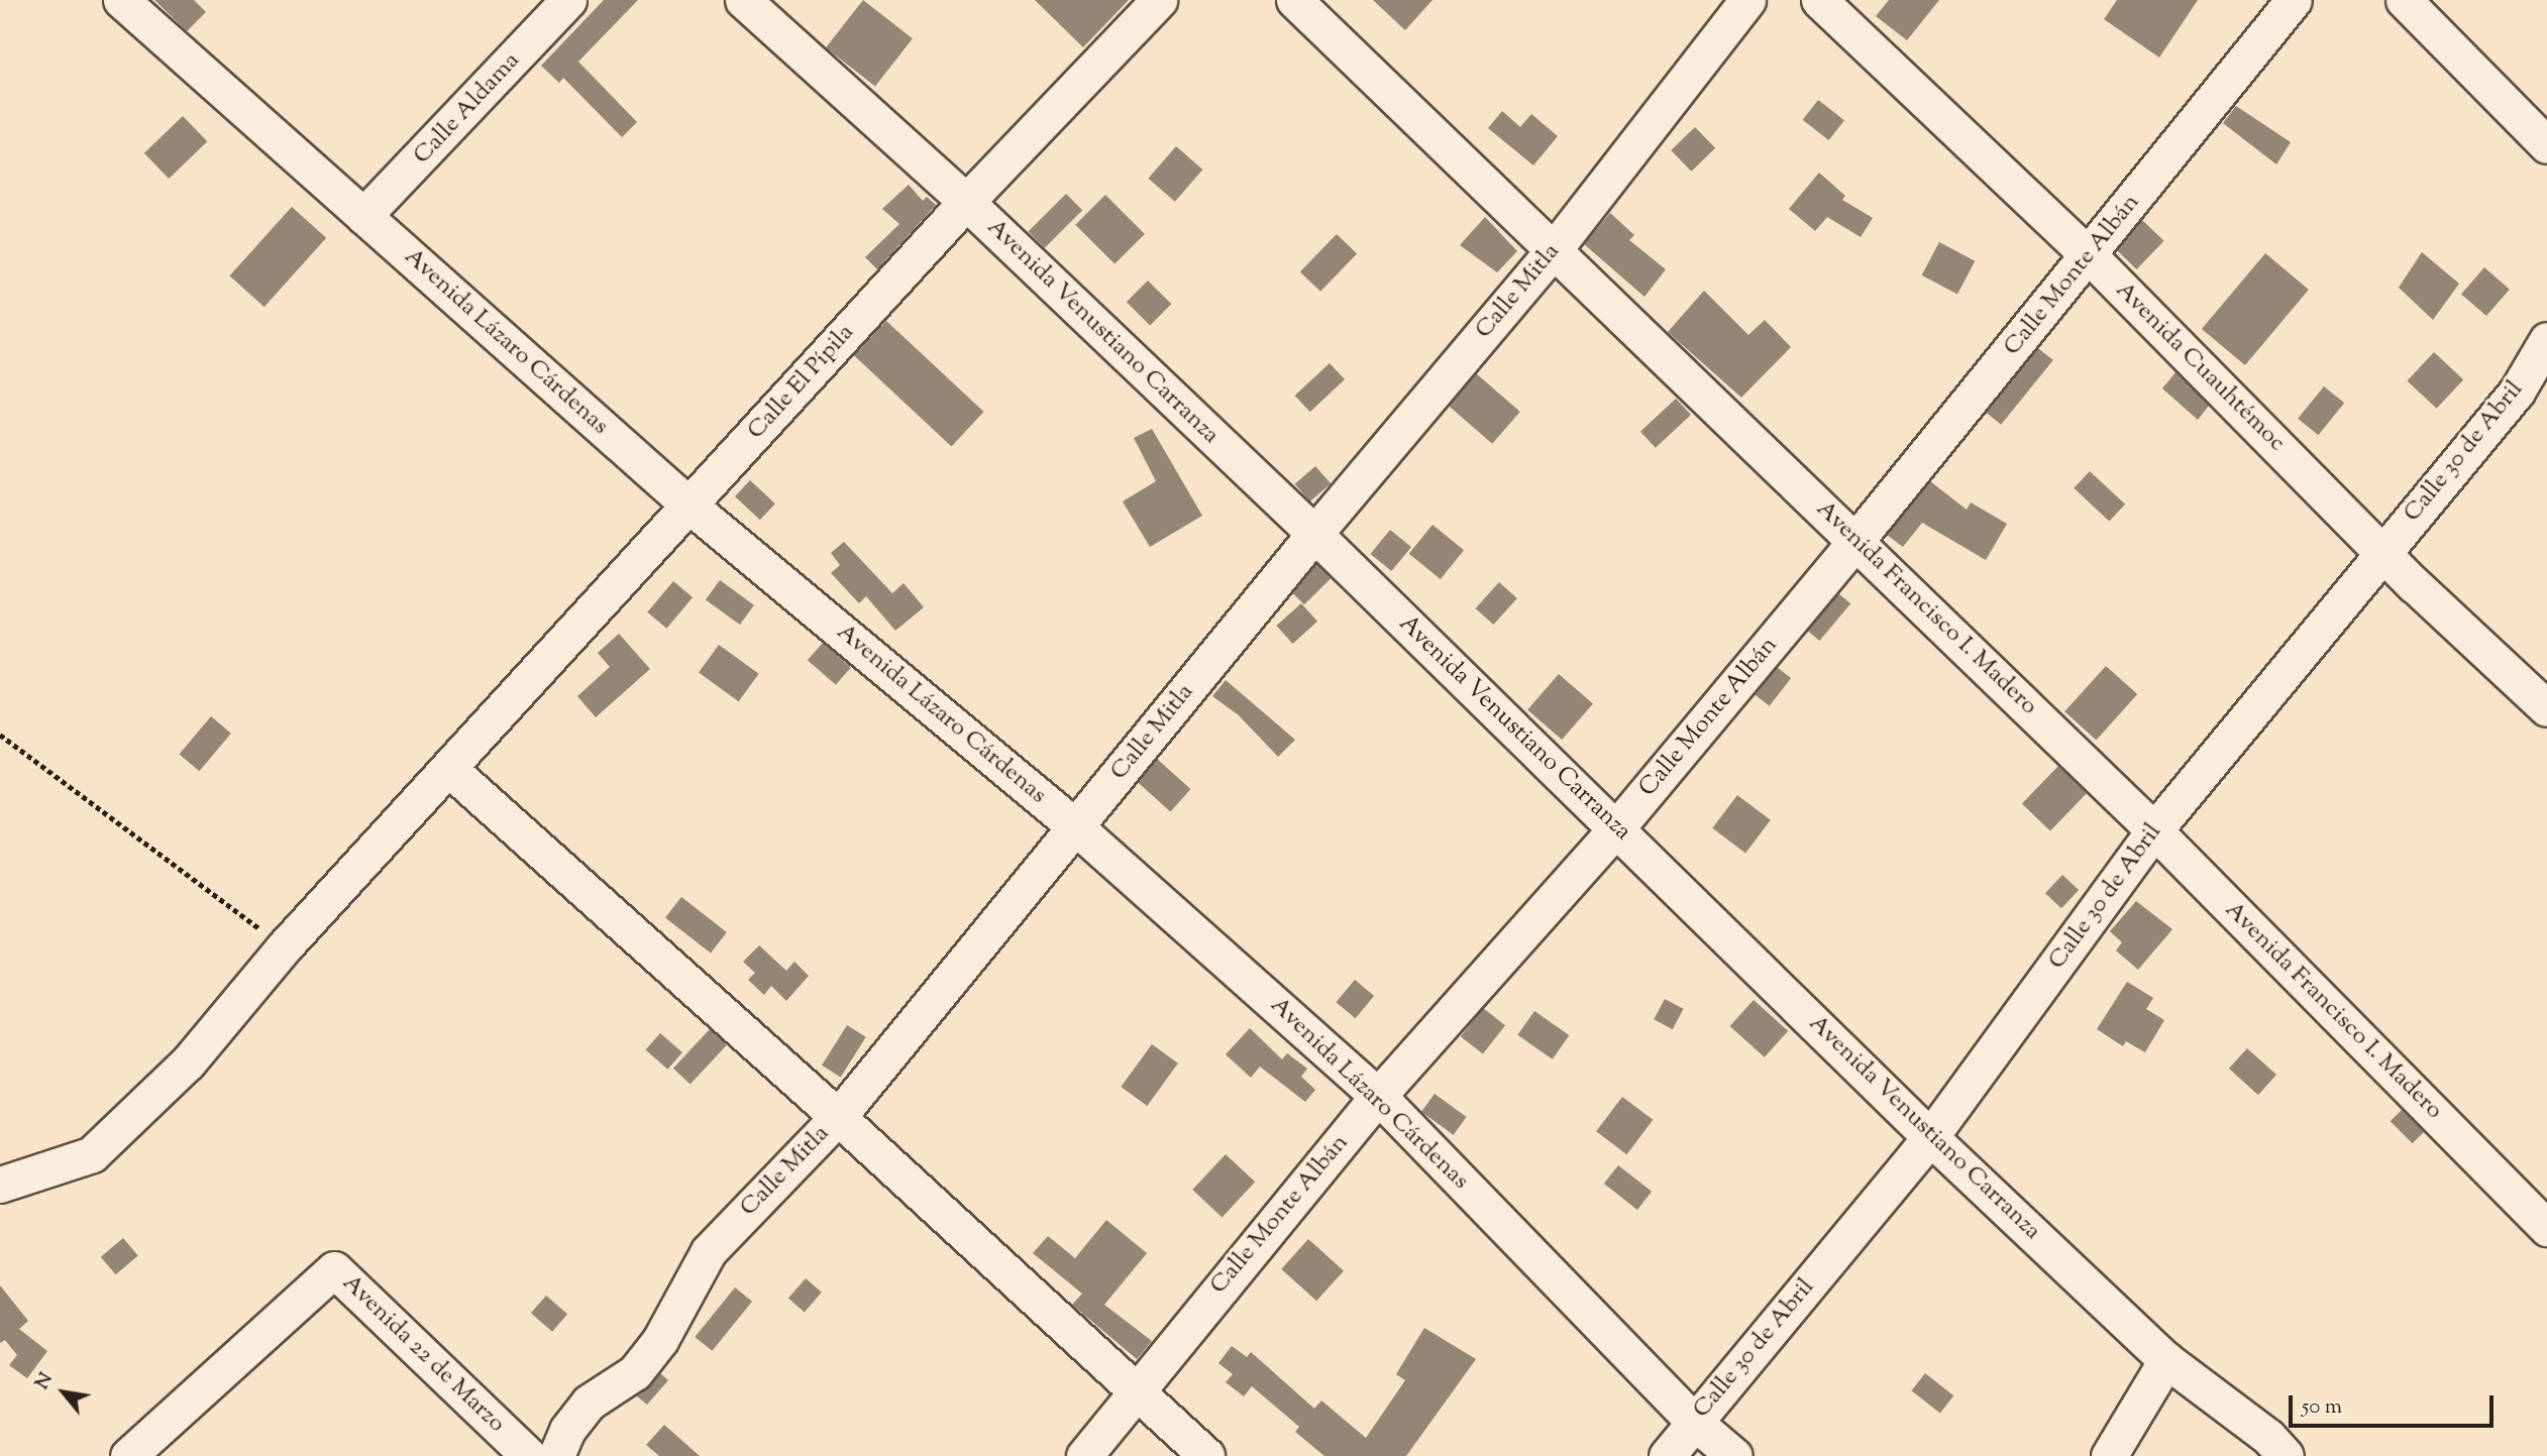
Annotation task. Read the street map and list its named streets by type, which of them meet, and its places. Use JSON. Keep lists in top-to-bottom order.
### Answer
{
  "streets": {
    "street": [
      "Calle Aldama",
      "Calle Monte Albán",
      "Calle Mitla",
      "Avenida Venustiano Carranza",
      "Avenida Lázaro Cárdenas",
      "Avenida Cuauhtémoc",
      "Calle El Pípila",
      "Calle 30 de Abril",
      "Avenida Francisco I. Madero",
      "Avenida 22 de Marzo"
    ]
  },
  "crossings": [
    ["Calle Aldama", "Avenida Lázaro Cárdenas"],
    ["Calle Monte Albán", "Avenida Venustiano Carranza"],
    ["Calle Monte Albán", "Avenida Lázaro Cárdenas"],
    ["Calle Monte Albán", "Avenida Cuauhtémoc"],
    ["Calle Monte Albán", "Avenida Francisco I. Madero"],
    ["Calle Mitla", "Avenida Venustiano Carranza"],
    ["Calle Mitla", "Avenida Lázaro Cárdenas"],
    ["Calle Mitla", "Avenida Francisco I. Madero"],
    ["Avenida Venustiano Carranza", "Calle El Pípila"],
    ["Avenida Venustiano Carranza", "Calle 30 de Abril"],
    ["Avenida Lázaro Cárdenas", "Calle El Pípila"],
    ["Avenida Lázaro Cárdenas", "Calle 30 de Abril"],
    ["Avenida Cuauhtémoc", "Calle 30 de Abril"],
    ["Calle 30 de Abril", "Avenida Francisco I. Madero"]
  ],
  "scale_bar": "50 m",
  "north": "top left"
}
